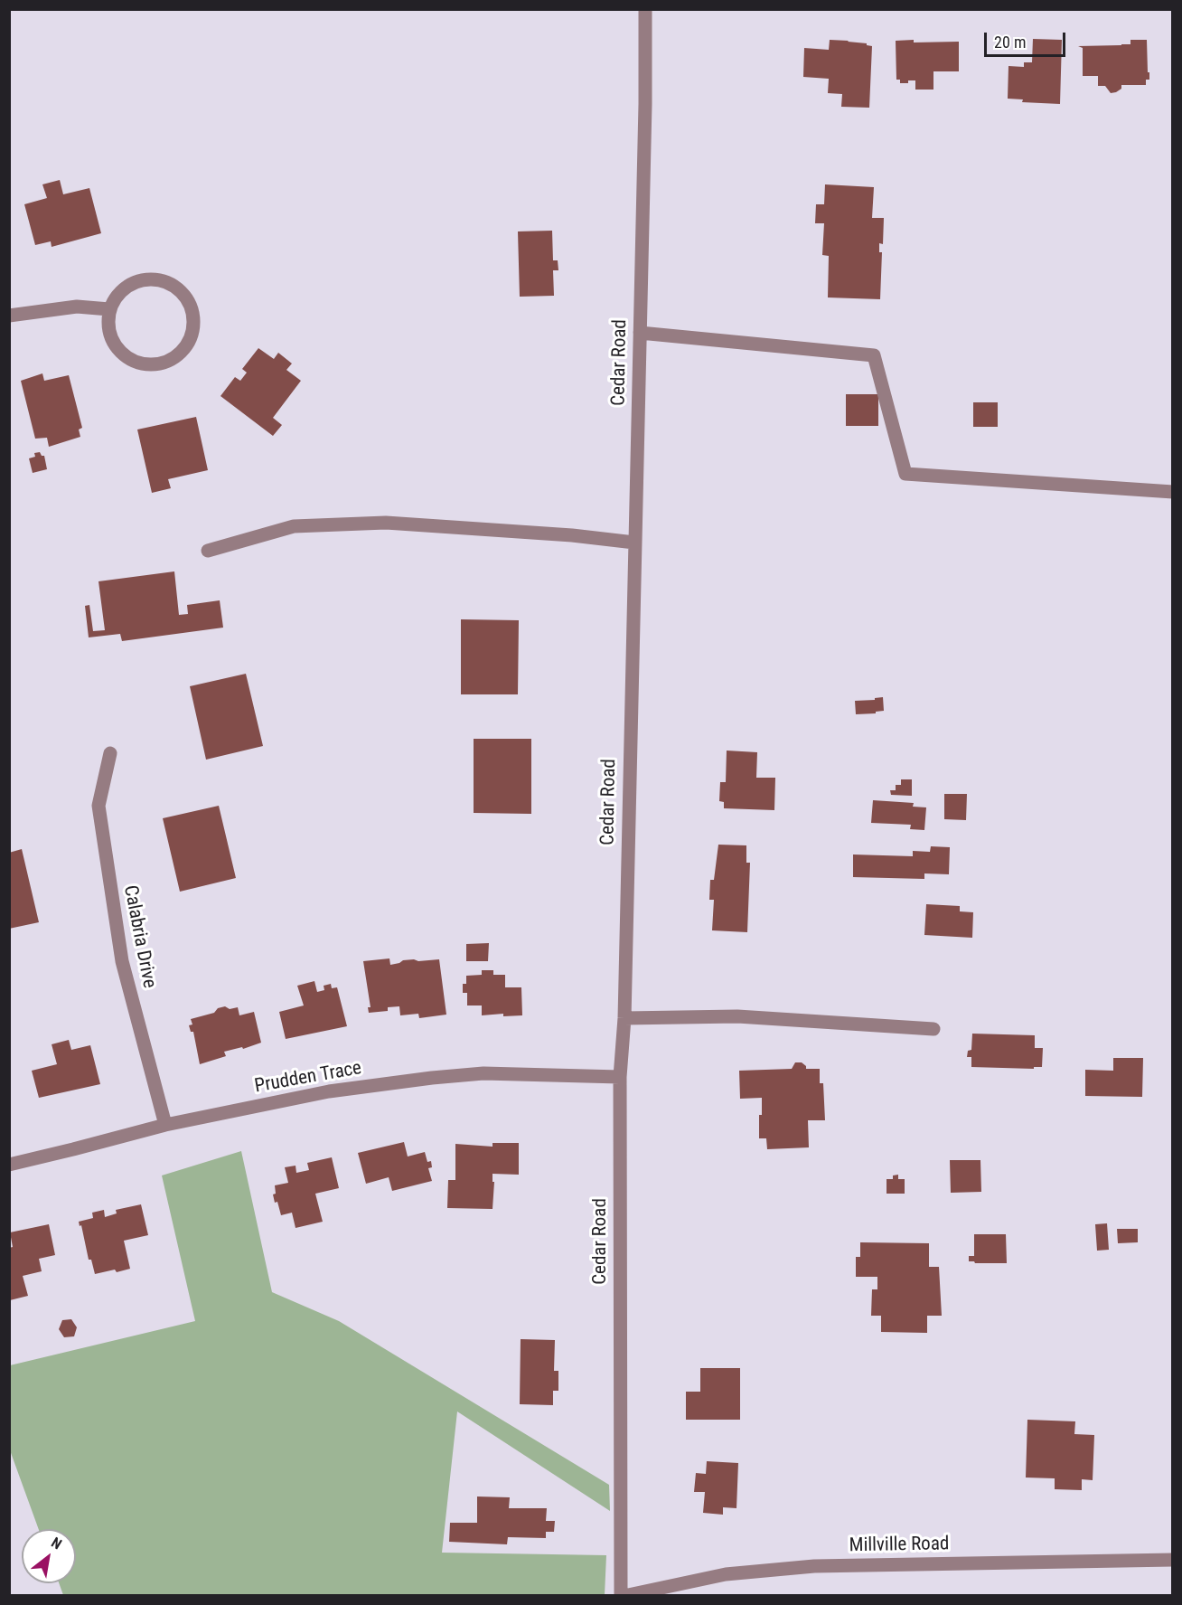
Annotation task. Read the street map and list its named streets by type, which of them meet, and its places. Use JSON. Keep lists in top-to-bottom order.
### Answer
{
  "streets": {
    "street": [
      "Cedar Road",
      "Calabria Drive",
      "Prudden Trace",
      "Millville Road"
    ]
  },
  "crossings": [
    ["Cedar Road", "Prudden Trace"],
    ["Calabria Drive", "Prudden Trace"]
  ],
  "scale_bar": "20 m",
  "north": "top right"
}
